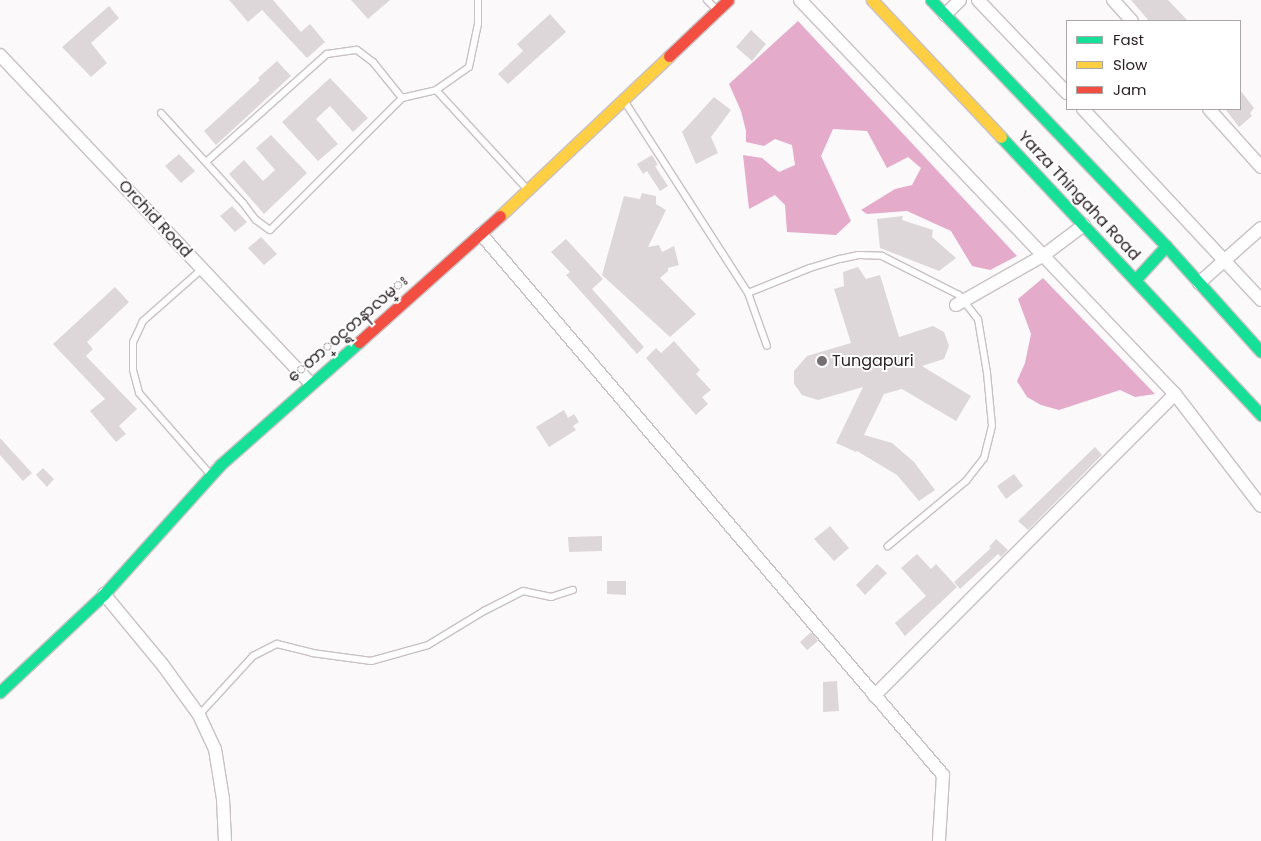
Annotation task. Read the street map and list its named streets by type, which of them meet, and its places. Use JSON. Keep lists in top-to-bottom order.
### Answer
{
  "streets": {
    "main road": ["Yarza Thingaha Road", "ေတာ္၀င္ရတနာလမ္း"],
    "street": ["Orchid Road"]
  },
  "crossings": [
    ["Orchid Road", "ေတာ္၀င္ရတနာလမ္း"]
  ],
  "places": ["Tungapuri"],
  "legend": ["Fast", "Slow", "Jam"]
}
